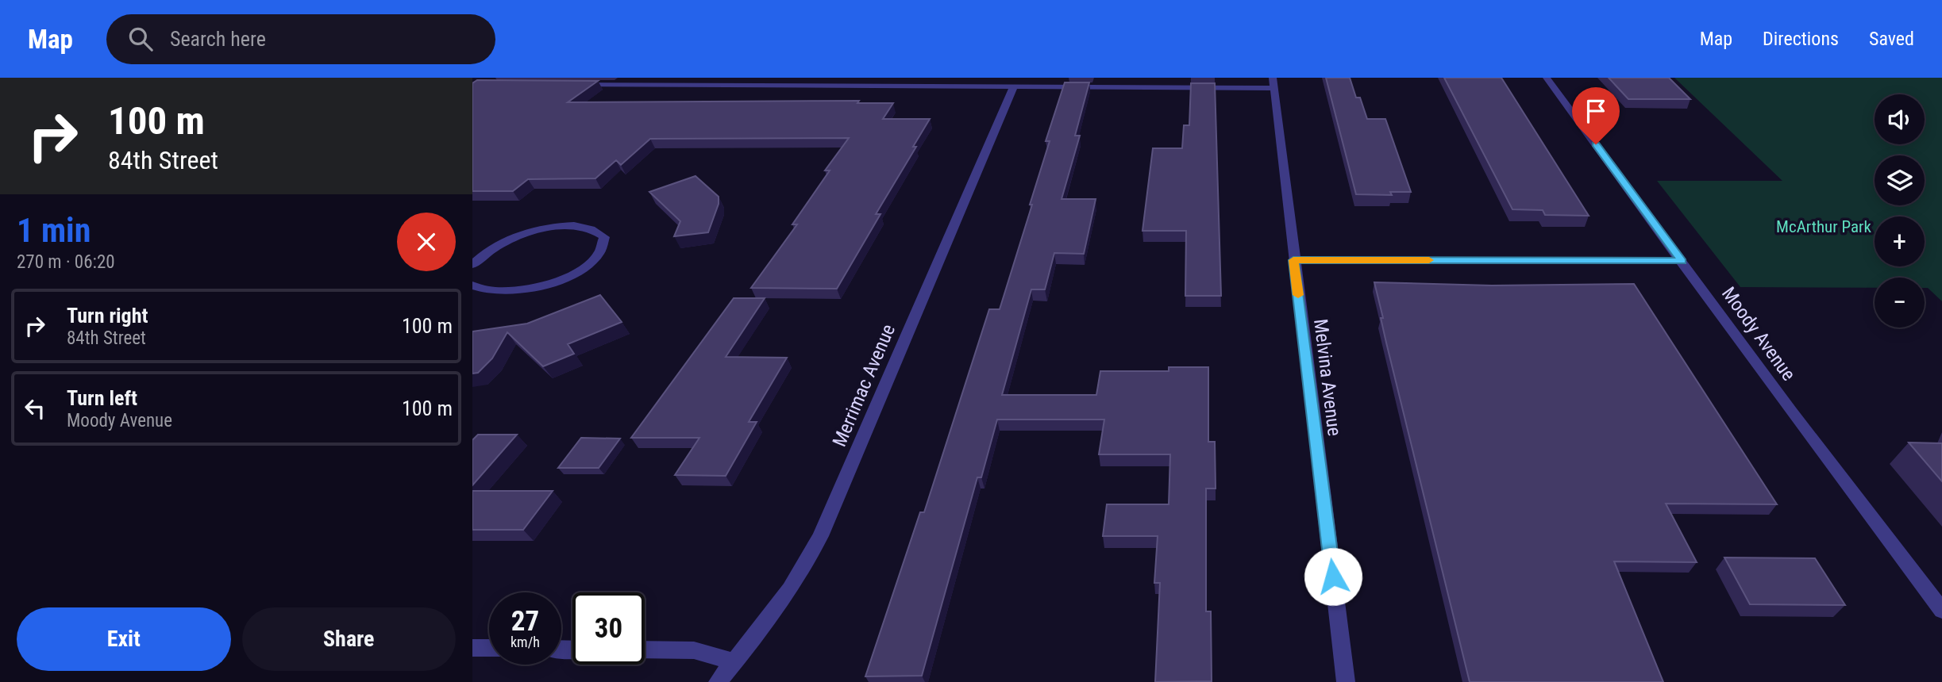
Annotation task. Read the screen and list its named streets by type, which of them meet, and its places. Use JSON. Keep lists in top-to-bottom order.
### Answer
{
  "streets": {
    "street": ["Moody Avenue", "Melvina Avenue", "Merrimac Avenue"]
  },
  "parks": ["McArthur Park"],
  "page": {
    "header": "Map",
    "search": "Search here",
    "nav": ["Map", "Directions", "Saved"],
    "turn": ["100 m", "84th Street"],
    "map_buttons": ["+", "−"],
    "heading": ["1 min", "270 m · 06:20"],
    "list": [
      {
        "name": "Turn right",
        "note": "84th Street",
        "value": "100 m"
      },
      {
        "name": "Turn left",
        "note": "Moody Avenue",
        "value": "100 m"
      }
    ],
    "speed": "27 km/h",
    "limit": "30",
    "buttons": ["Exit", "Share"]
  }
}
